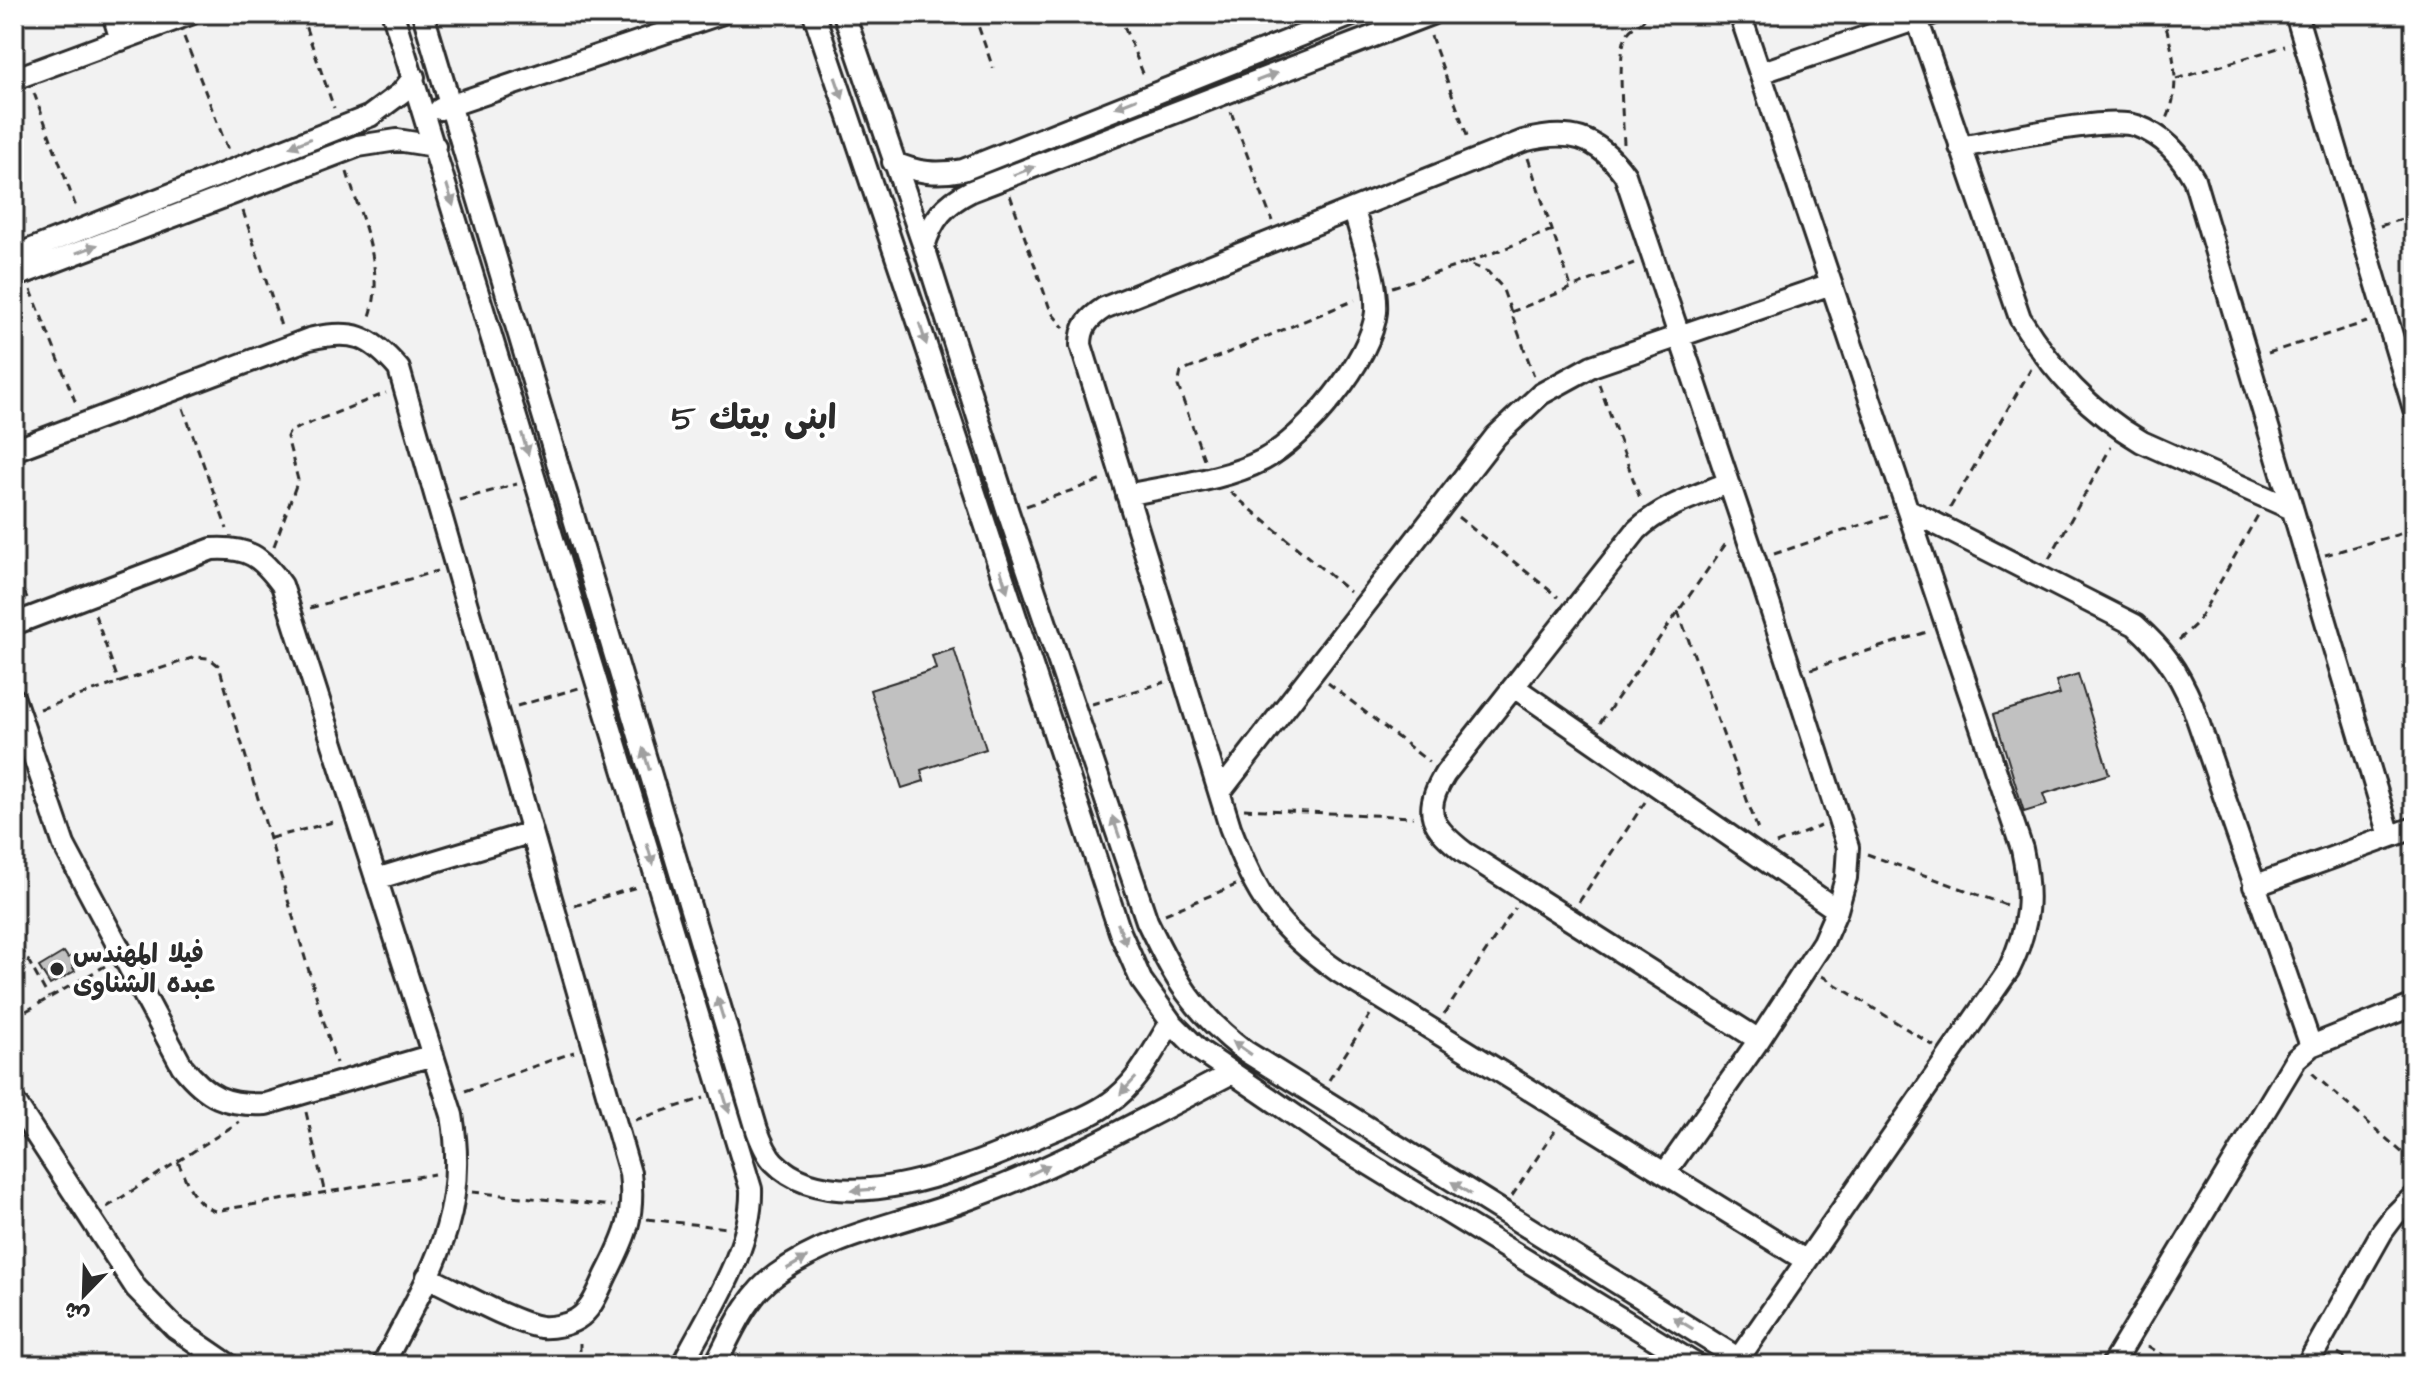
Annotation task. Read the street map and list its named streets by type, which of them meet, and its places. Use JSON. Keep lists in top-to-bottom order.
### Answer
{
  "districts": ["ابنى بيتك 5"],
  "places": ["فيلا المهندس عبده الشناوى"],
  "north": "bottom left"
}
